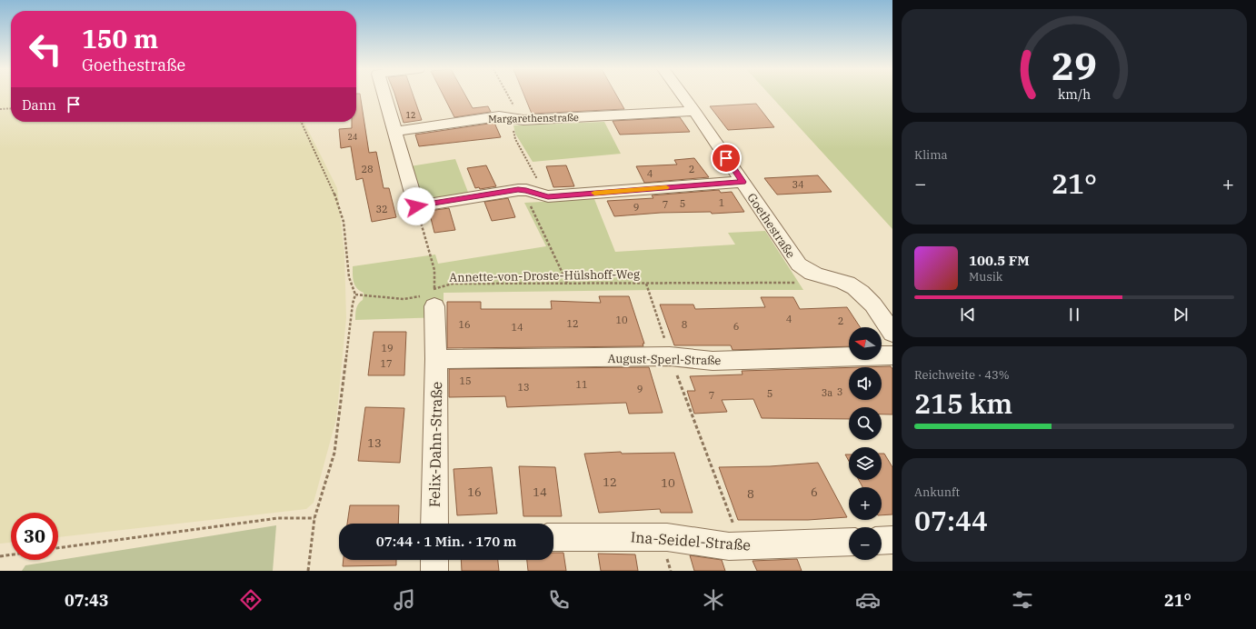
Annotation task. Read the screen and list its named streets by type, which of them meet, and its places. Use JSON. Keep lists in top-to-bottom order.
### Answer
{
  "streets": {
    "street": [
      "Margarethenstraße",
      "Goethestraße",
      "August-Sperl-Straße",
      "Felix-Dahn-Straße",
      "Ina-Seidel-Straße"
    ],
    "path": ["Annette-von-Droste-Hülshoff-Weg"]
  },
  "crossings": [
    ["Margarethenstraße", "Goethestraße"],
    ["Goethestraße", "Annette-von-Droste-Hülshoff-Weg"],
    ["Annette-von-Droste-Hülshoff-Weg", "Felix-Dahn-Straße"],
    ["August-Sperl-Straße", "Felix-Dahn-Straße"]
  ],
  "house_numbers": [
    "12",
    "24",
    "28",
    "2",
    "4",
    "34",
    "1",
    "5",
    "7",
    "9",
    "32",
    "4",
    "10",
    "2",
    "12",
    "16",
    "8",
    "6",
    "14",
    "19",
    "17",
    "15",
    "11",
    "13",
    "9",
    "3",
    "3a",
    "5",
    "7",
    "13",
    "12",
    "10",
    "16",
    "14",
    "6",
    "8"
  ],
  "north": "left",
  "page": {
    "turn": ["150 m", "Goethestraße"],
    "then": "Dann",
    "tile": [
      "Klima",
      ["Reichweite · 43%", "215 km"],
      ["Ankunft", "07:44"]
    ],
    "heat": ["−", "21°", "+"],
    "song": ["100.5 FM", "Musik"],
    "map_buttons": ["+", "−"],
    "limit": "30",
    "trip": "07:44 · 1 Min. · 170 m",
    "tabs": ["07:43", "21°"],
    "gauge": ["29", "km/h"]
  }
}
